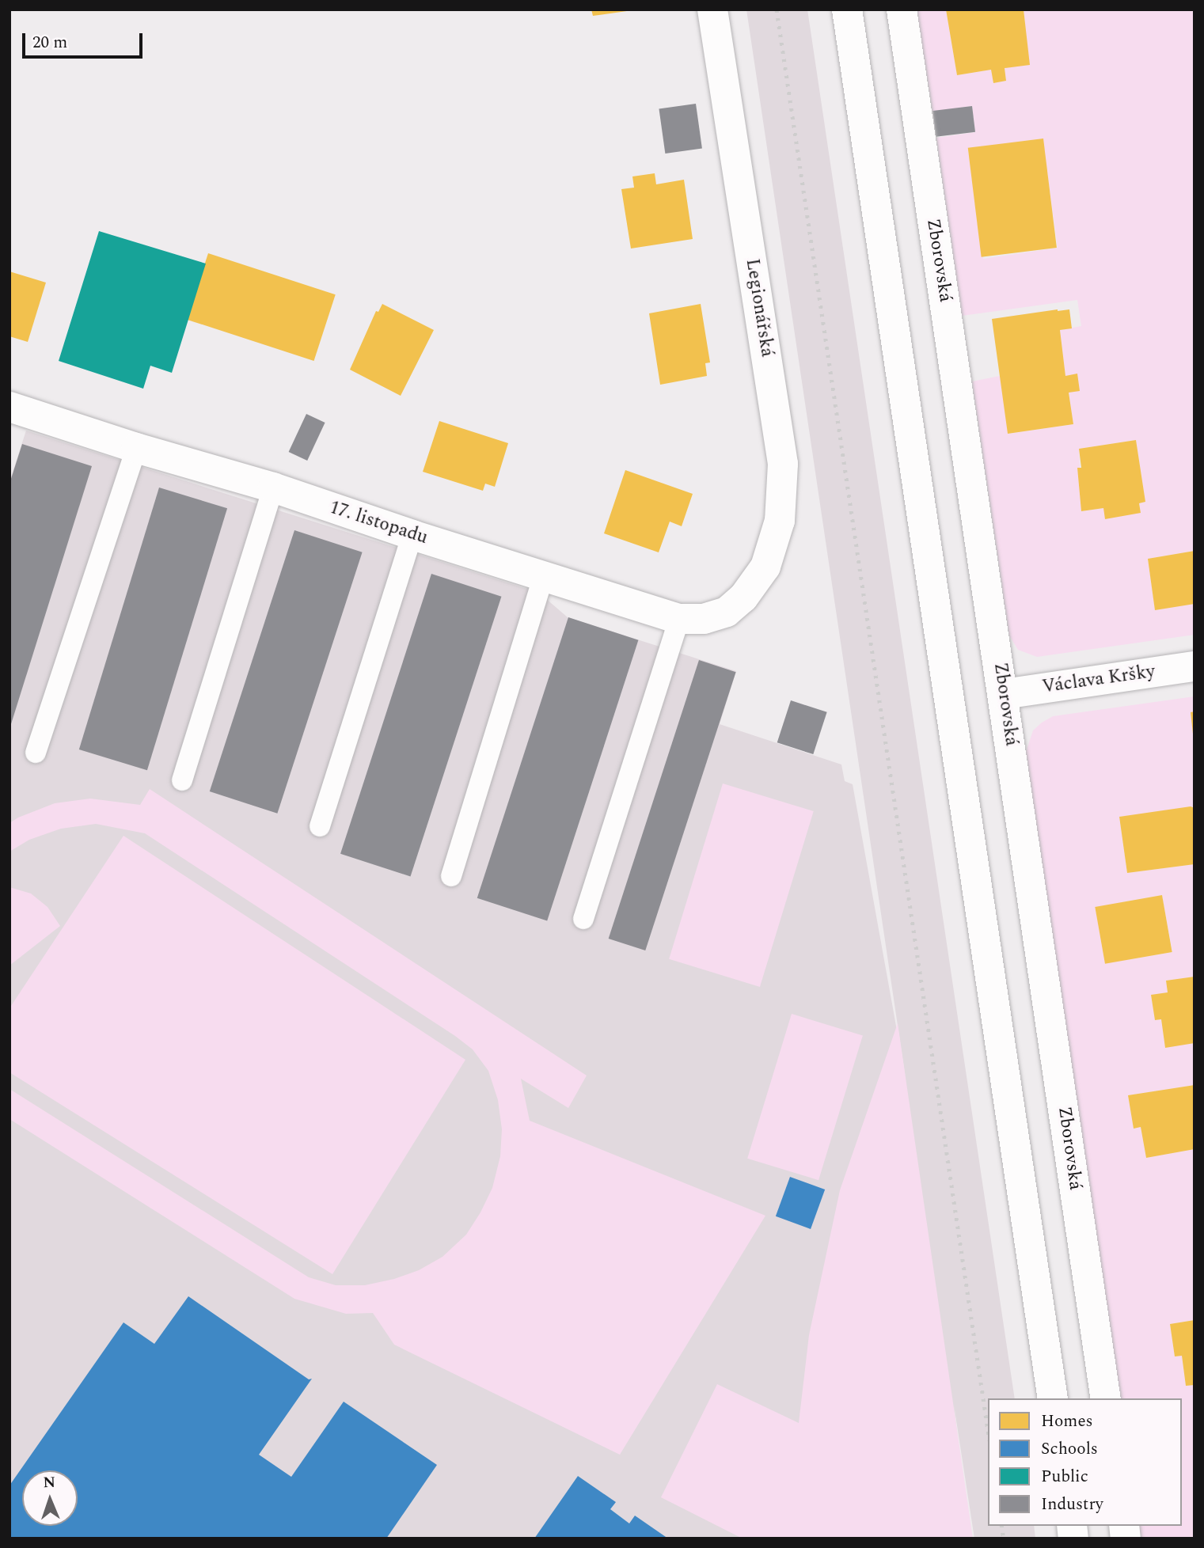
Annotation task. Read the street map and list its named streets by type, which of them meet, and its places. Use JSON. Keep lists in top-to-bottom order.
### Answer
{
  "streets": {
    "street": [
      "Zborovská",
      "Legionářská",
      "17. listopadu",
      "Václava Kršky"
    ]
  },
  "crossings": [
    ["Zborovská", "Václava Kršky"],
    ["Legionářská", "17. listopadu"]
  ],
  "legend": [
    "Homes",
    "Schools",
    "Public",
    "Industry"
  ],
  "scale_bar": "20 m",
  "north": "top"
}
